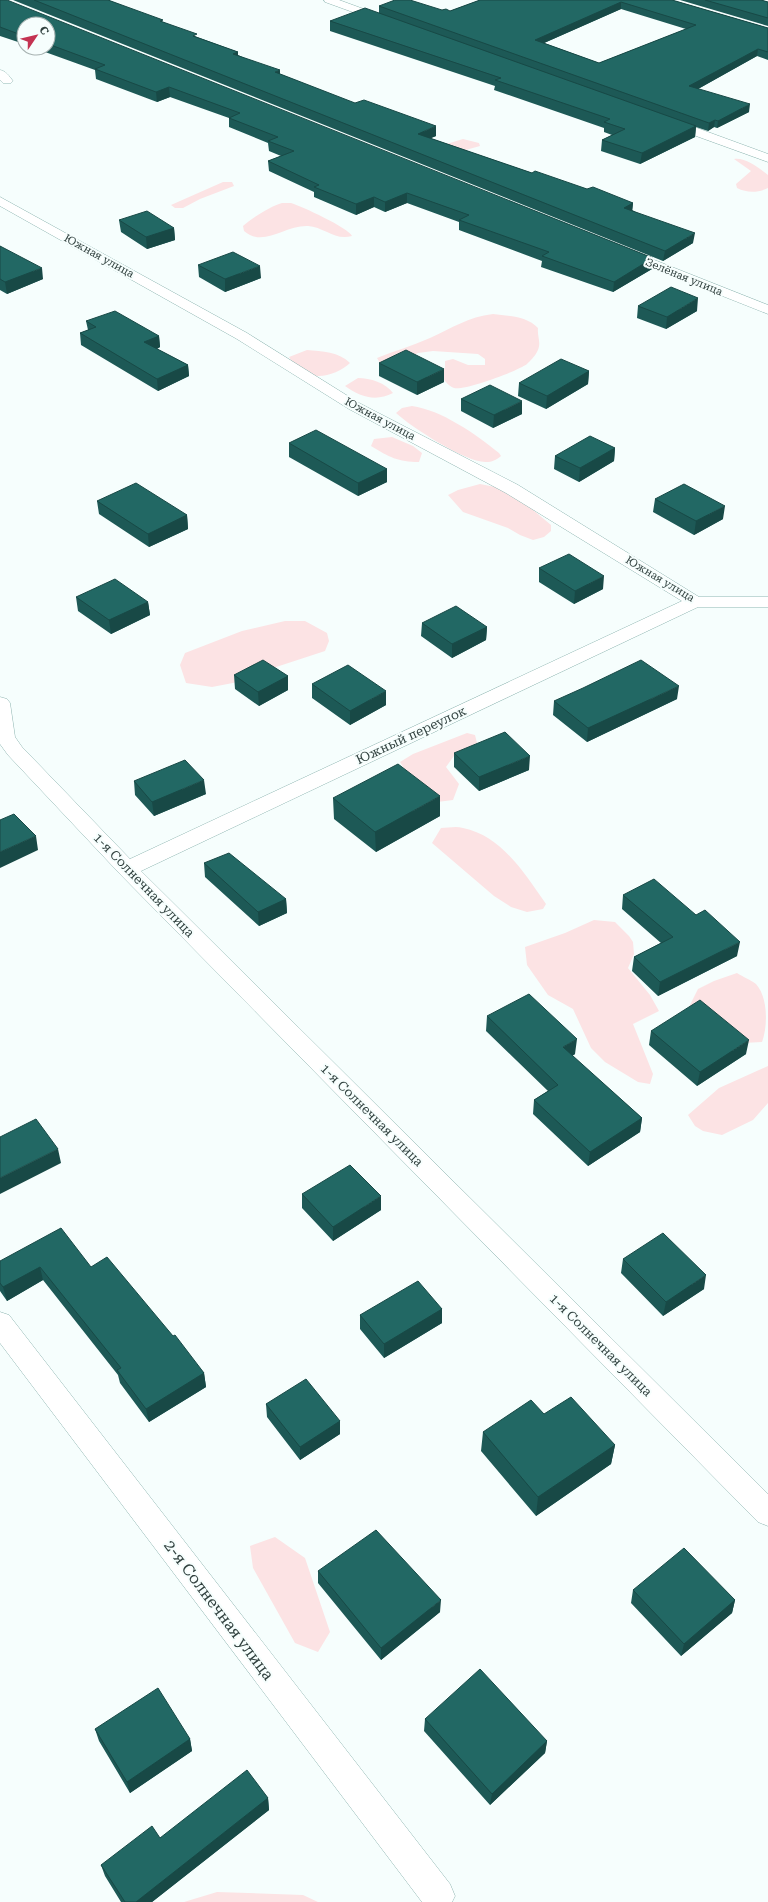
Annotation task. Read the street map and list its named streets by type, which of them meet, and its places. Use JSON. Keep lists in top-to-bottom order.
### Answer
{
  "streets": {
    "street": [
      "Южная улица",
      "Зелёная улица",
      "Южный переулок",
      "1-я Солнечная улица",
      "2-я Солнечная улица"
    ]
  },
  "crossings": [
    ["Южная улица", "Южный переулок"],
    ["Южный переулок", "1-я Солнечная улица"]
  ],
  "north": "top right"
}
